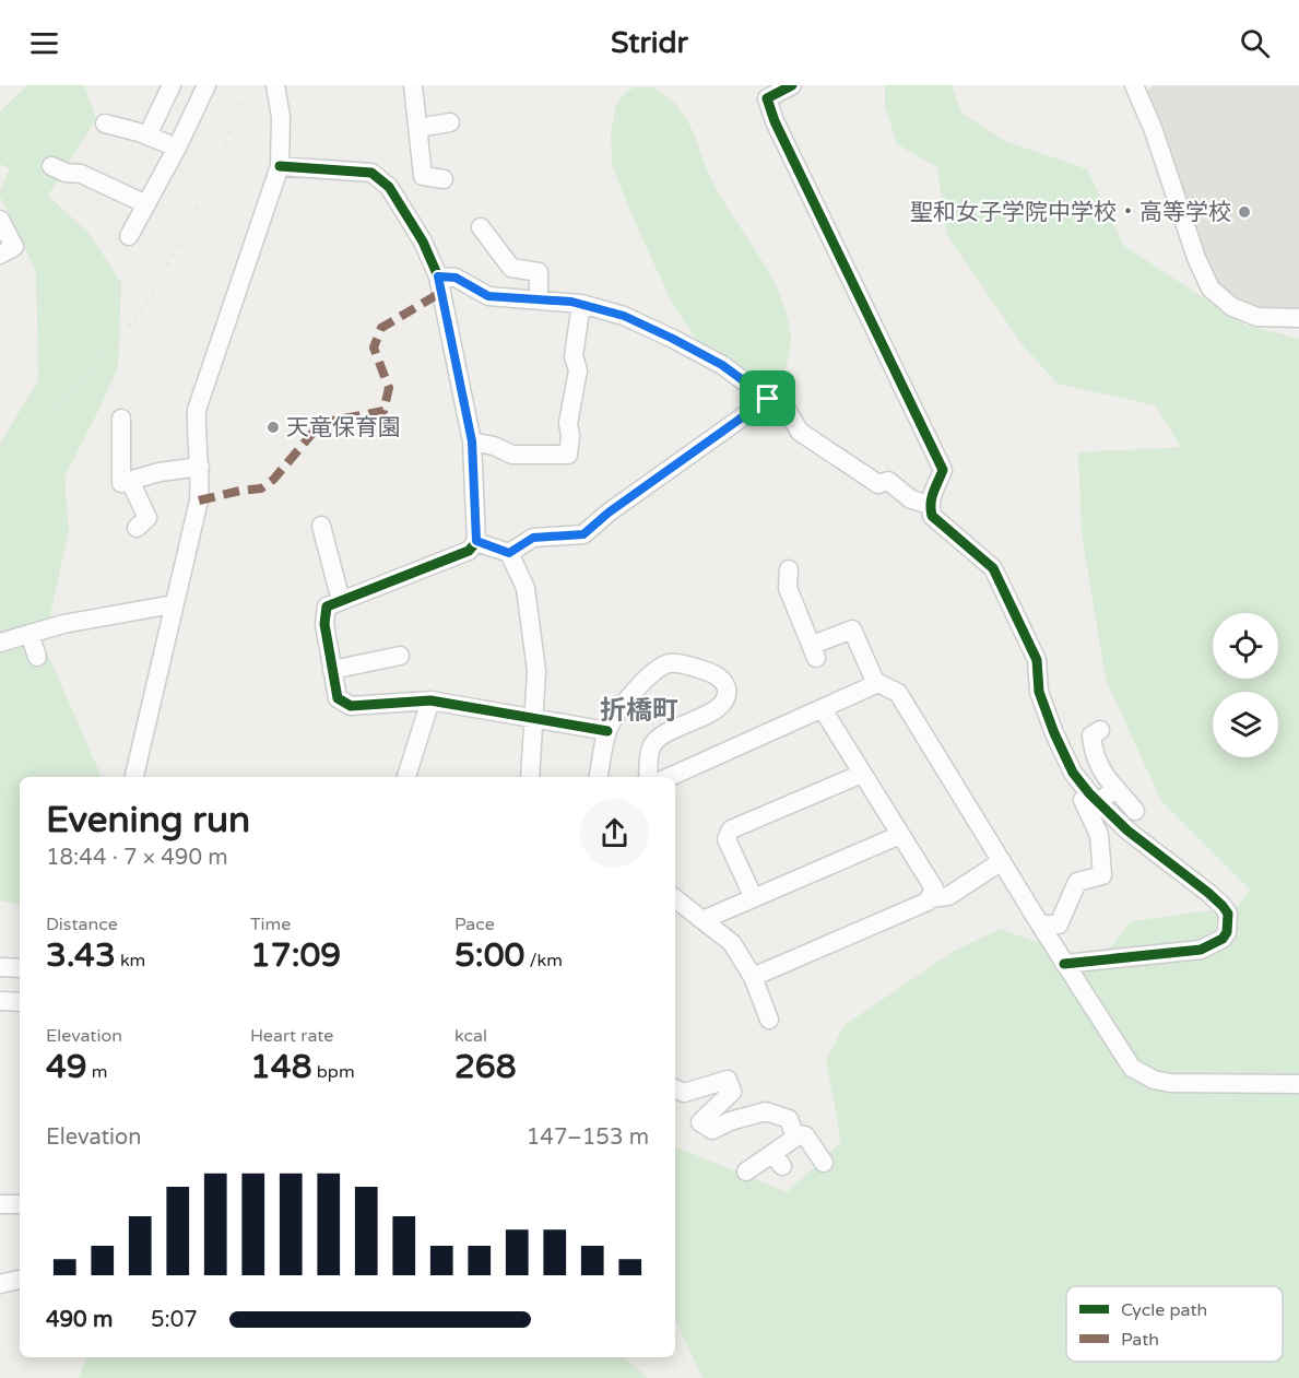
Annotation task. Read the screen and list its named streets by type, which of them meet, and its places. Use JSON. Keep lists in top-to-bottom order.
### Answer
{
  "districts": ["折橋町"],
  "places": ["聖和女子学院中学校・高等学校", "天竜保育園"],
  "legend": ["Cycle path", "Path"],
  "page": {
    "header": "Stridr",
    "heading": ["Evening run", "18:44 · 7 × 490 m"],
    "stats": [
      ["Distance", "3.43 km"],
      ["Time", "17:09"],
      ["Pace", "5:00 /km"],
      ["Elevation", "49 m"],
      ["Heart rate", "148 bpm"],
      ["kcal", "268"]
    ],
    "chart": ["Elevation", "147–153 m"],
    "list": [
      {
        "name": "490 m",
        "note": "5:07"
      }
    ]
  }
}
